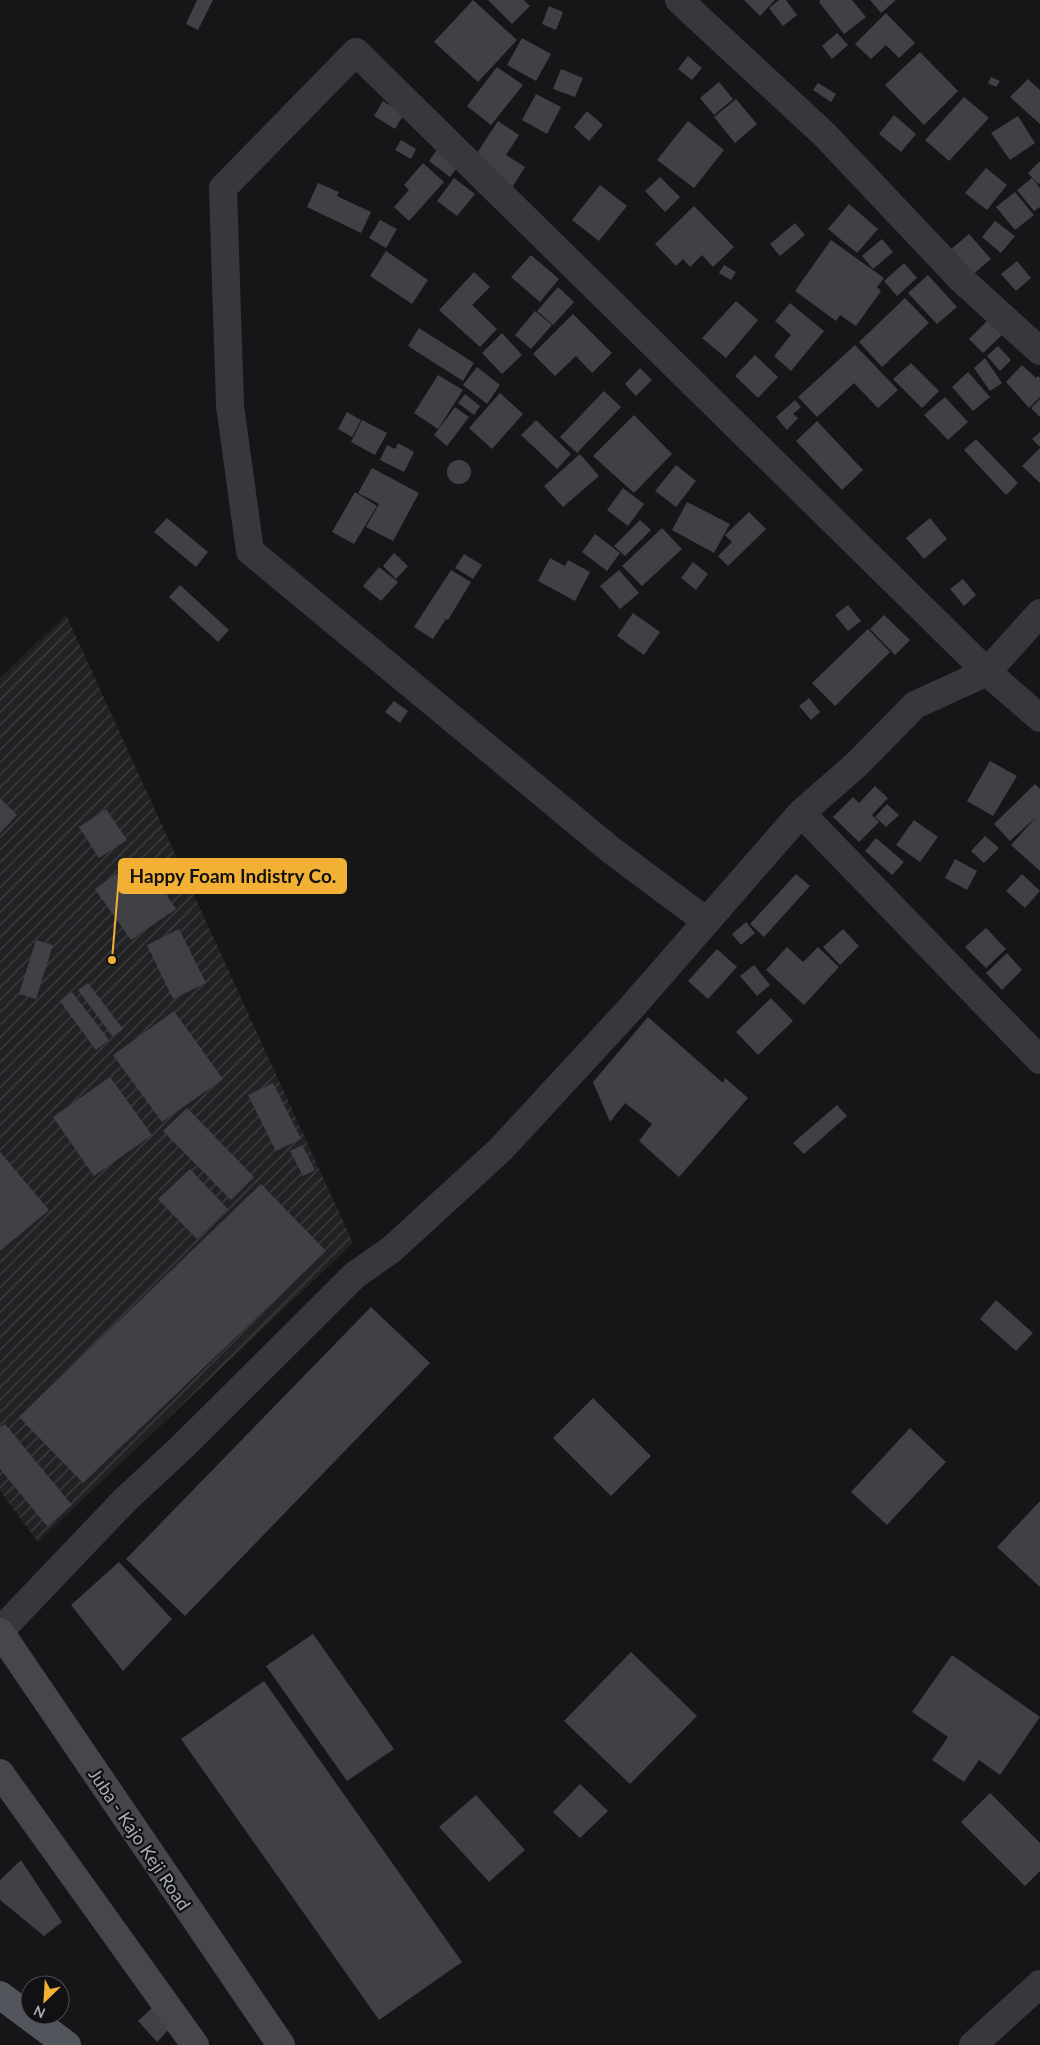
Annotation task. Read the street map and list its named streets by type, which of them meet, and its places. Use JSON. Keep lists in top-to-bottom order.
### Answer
{
  "streets": {
    "main road": ["Juba - Kajo Keji Road"]
  },
  "places": ["Happy Foam Indistry Co."],
  "north": "bottom left"
}
